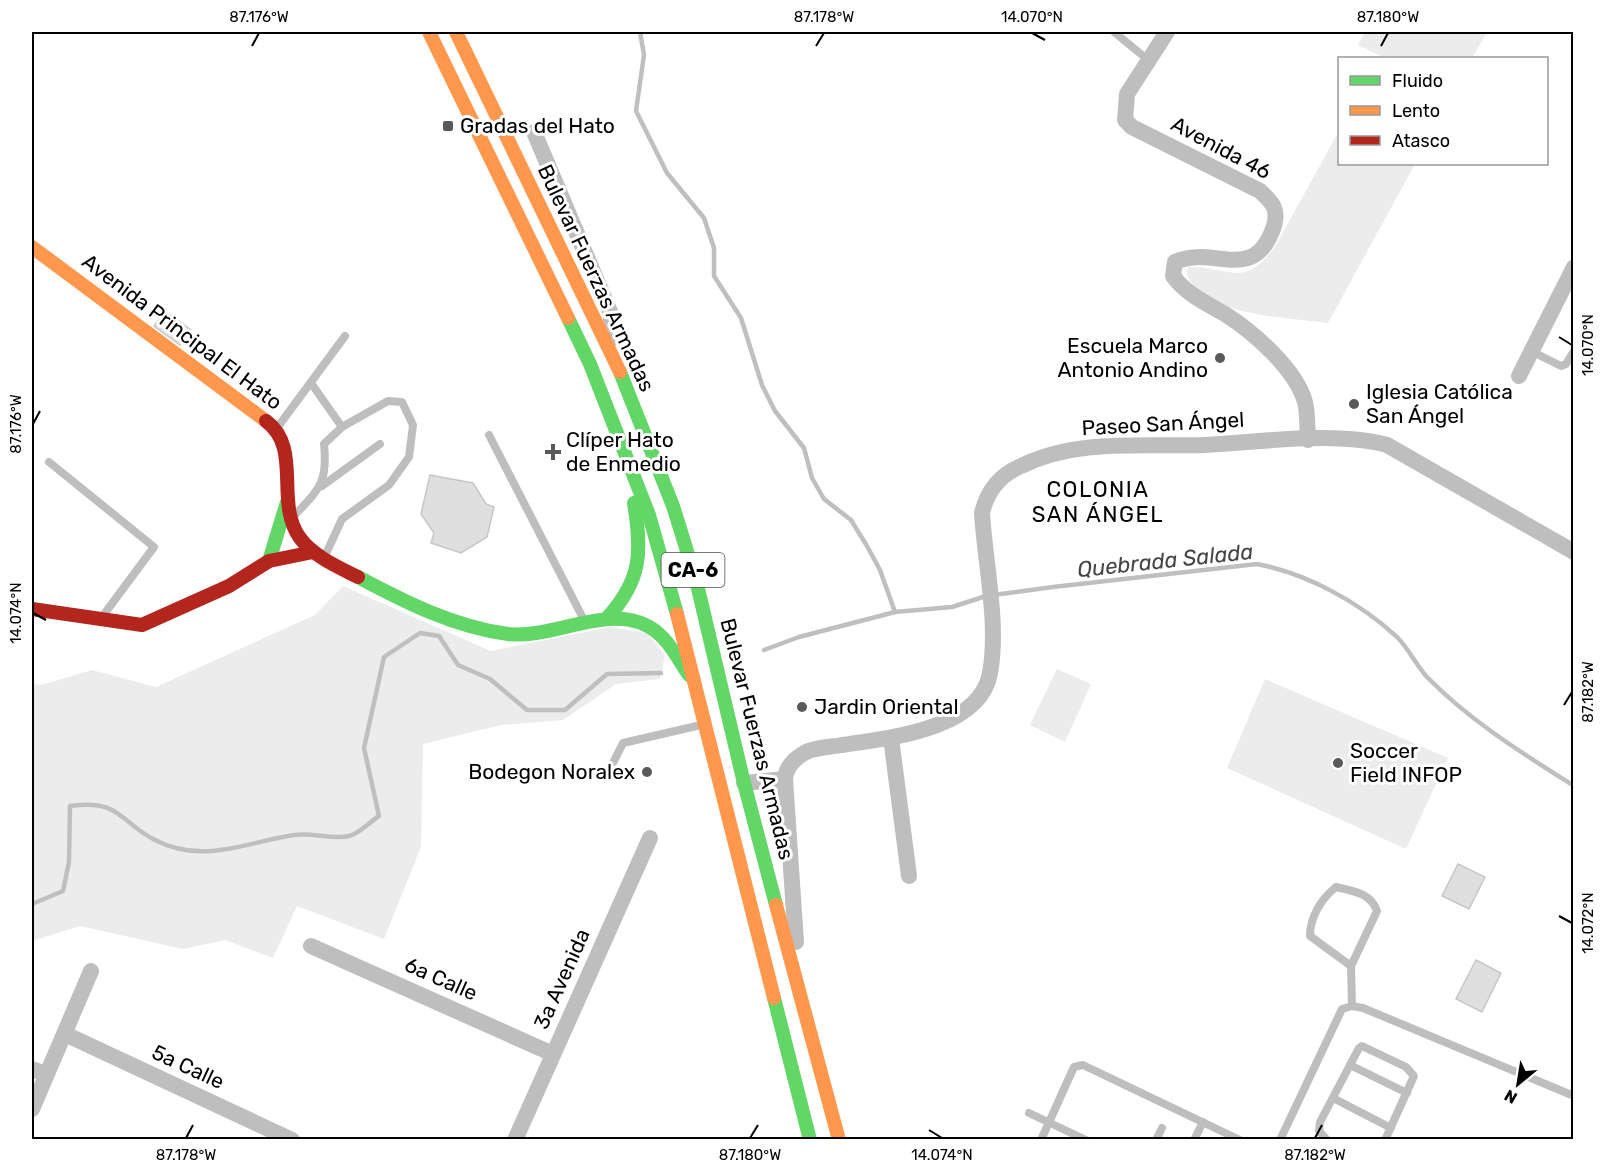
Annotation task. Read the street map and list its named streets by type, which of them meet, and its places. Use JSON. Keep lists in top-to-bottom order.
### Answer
{
  "streets": {
    "main road": ["Bulevar Fuerzas Armadas", "Avenida Principal El Hato", "CA-6"],
    "street": [
      "Avenida 46",
      "Paseo San Ángel",
      "6a Calle",
      "3a Avenida",
      "5a Calle"
    ]
  },
  "crossings": [
    ["Avenida 46", "Paseo San Ángel"],
    ["Bulevar Fuerzas Armadas", "Avenida Principal El Hato"],
    ["6a Calle", "3a Avenida"]
  ],
  "districts": ["COLONIA SAN ÁNGEL"],
  "water": ["Quebrada Salada"],
  "places": {
    "transit": ["Gradas del Hato"],
    "other": [
      "Escuela Marco Antonio Andino",
      "Iglesia Católica San Ángel",
      "Jardin Oriental",
      "Soccer Field INFOP",
      "Bodegon Noralex"
    ],
    "health": ["Clíper Hato de Enmedio"]
  },
  "legend": ["Fluido", "Lento", "Atasco"],
  "north": "bottom left",
  "coordinates": [
    "87.176°W",
    "87.178°W",
    "14.070°N",
    "87.180°W",
    "14.074°N",
    "87.182°W",
    "14.072°N"
  ]
}
